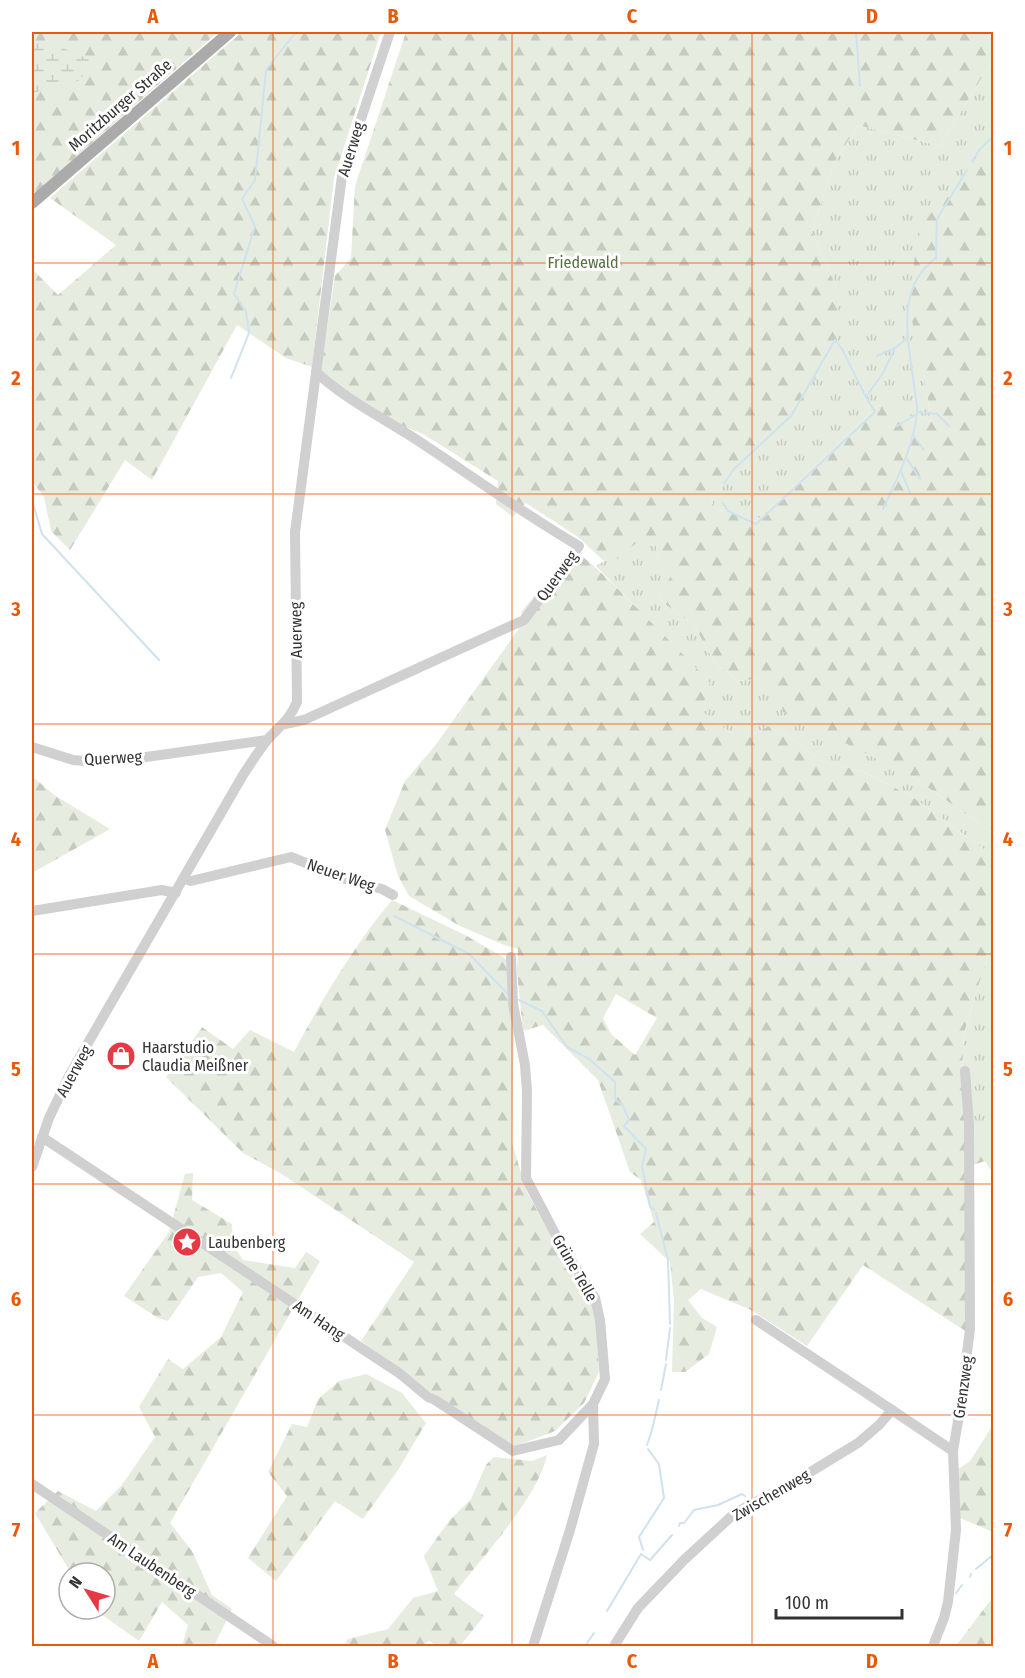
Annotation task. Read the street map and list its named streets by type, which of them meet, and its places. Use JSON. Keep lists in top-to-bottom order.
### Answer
{
  "streets": {
    "main road": ["Moritzburger Straße"],
    "street": [
      "Auerweg",
      "Querweg",
      "Neuer Weg",
      "Grüne Telle",
      "Am Hang",
      "Grenzweg",
      "Zwischenweg",
      "Am Laubenberg"
    ]
  },
  "crossings": [
    ["Auerweg", "Querweg"],
    ["Auerweg", "Neuer Weg"],
    ["Auerweg", "Am Hang"],
    ["Grüne Telle", "Am Hang"]
  ],
  "parks": ["Friedewald"],
  "places": {
    "shop": ["Haarstudio Claudia Meißner"],
    "place": ["Laubenberg"]
  },
  "scale_bar": "100 m",
  "north": "top left",
  "grid": {
    "columns": [
      "A",
      "B",
      "C",
      "D"
    ],
    "rows": [
      "1",
      "2",
      "3",
      "4",
      "5",
      "6",
      "7"
    ]
  }
}
